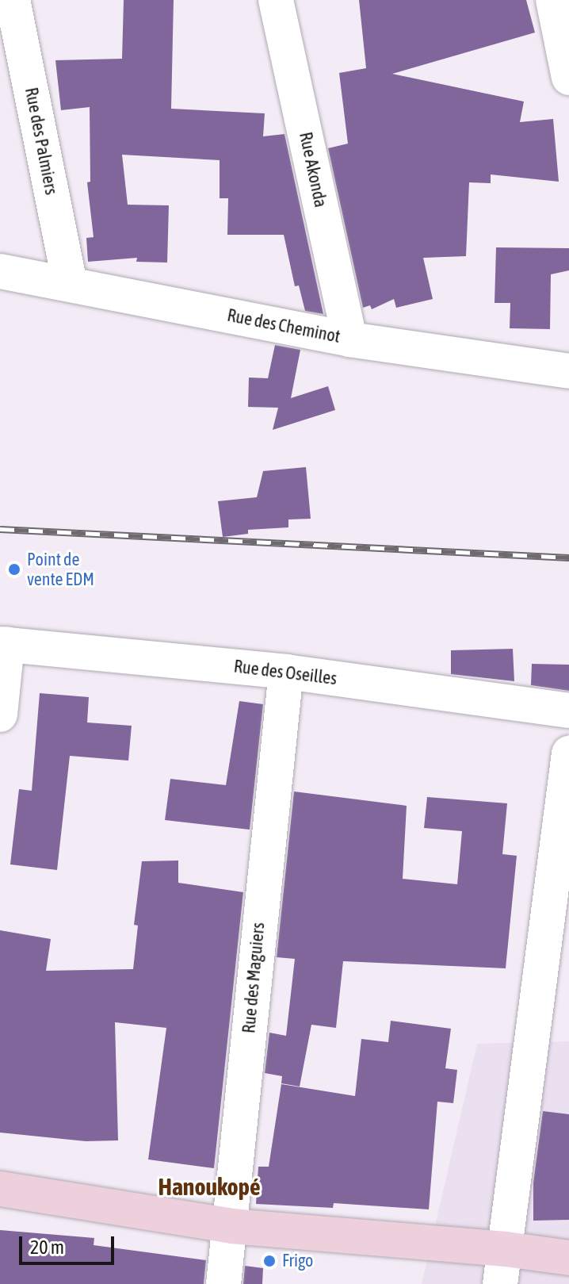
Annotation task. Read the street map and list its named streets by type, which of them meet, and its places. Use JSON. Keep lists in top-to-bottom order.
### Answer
{
  "streets": {
    "street": [
      "Rue des Palmiers",
      "Rue Akonda",
      "Rue des Cheminot",
      "Rue des Oseilles",
      "Rue des Maguiers"
    ]
  },
  "crossings": [
    ["Rue des Palmiers", "Rue des Cheminot"],
    ["Rue Akonda", "Rue des Cheminot"],
    ["Rue des Oseilles", "Rue des Maguiers"]
  ],
  "districts": ["Hanoukopé"],
  "places": ["Point de vente EDM", "Frigo"],
  "scale_bar": "20 m"
}
